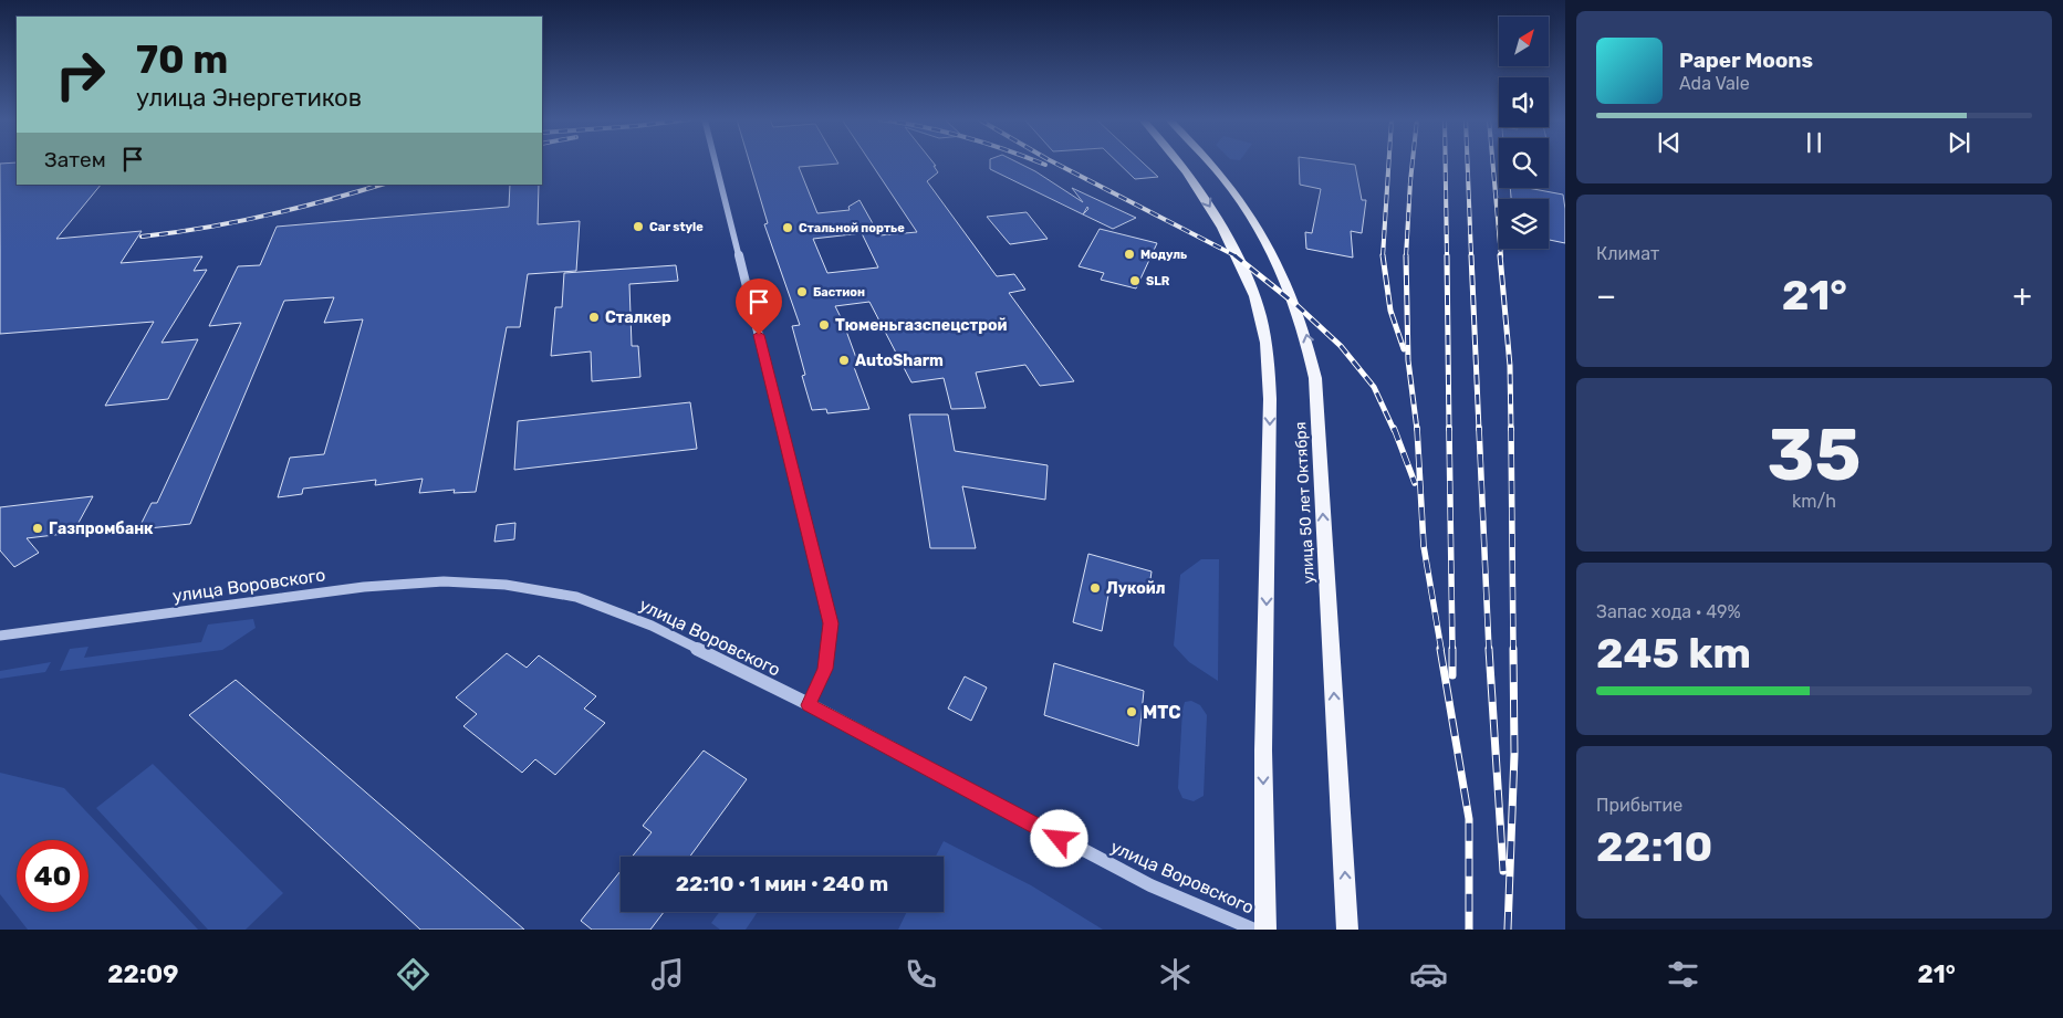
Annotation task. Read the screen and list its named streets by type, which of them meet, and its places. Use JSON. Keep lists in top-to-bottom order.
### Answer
{
  "streets": {
    "main road": ["улица 50 лет Октября"],
    "street": ["улица Воровского"]
  },
  "places": [
    "Car style",
    "Стальной портье",
    "Модуль",
    "SLR",
    "Бастион",
    "Сталкер",
    "Тюменьгазспецстрой",
    "AutoSharm",
    "Газпромбанк",
    "Лукойл",
    "МТС"
  ],
  "north": "top right",
  "page": {
    "turn": ["70 m", "улица Энергетиков"],
    "song": ["Paper Moons", "Ada Vale"],
    "then": "Затем",
    "tile": [
      "Климат",
      ["35", "km/h"],
      ["Запас хода · 49%", "245 km"],
      ["Прибытие", "22:10"]
    ],
    "heat": ["−", "21°", "+"],
    "limit": "40",
    "trip": "22:10 · 1 мин · 240 m",
    "tabs": ["22:09", "21°"]
  }
}
